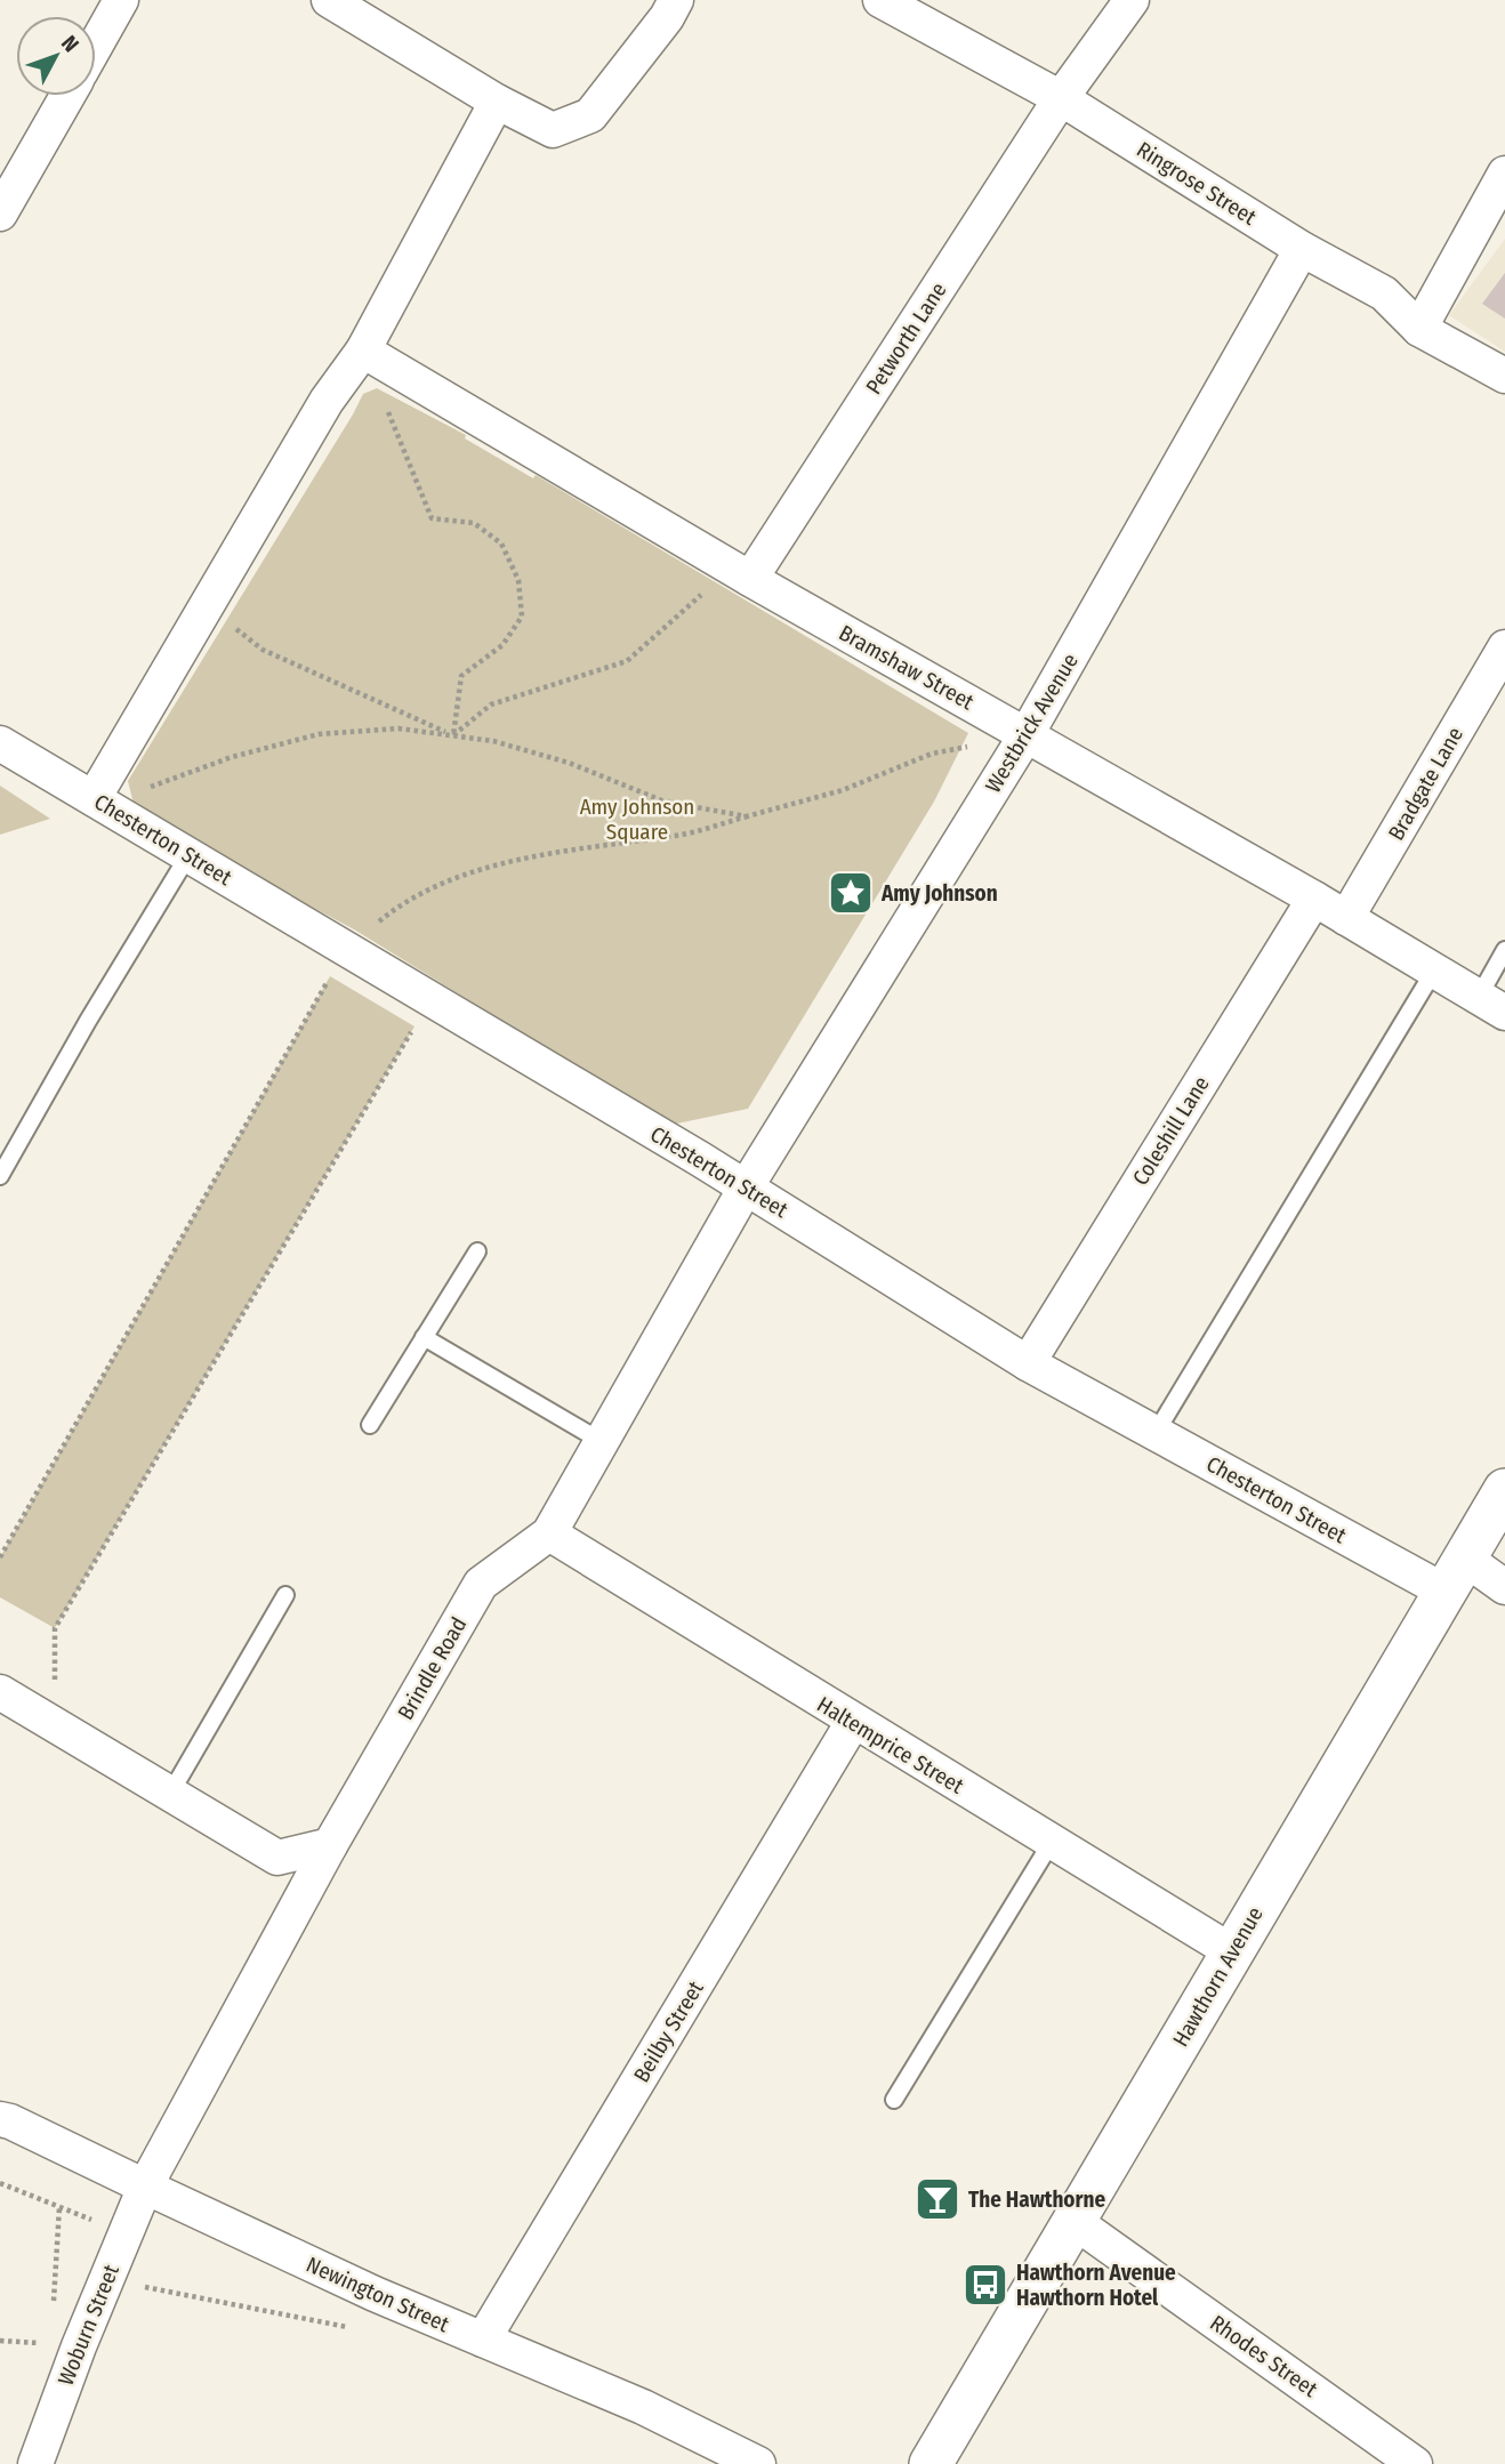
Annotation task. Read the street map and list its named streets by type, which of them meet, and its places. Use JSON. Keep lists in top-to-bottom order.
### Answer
{
  "streets": {
    "street": [
      "Ringrose Street",
      "Petworth Lane",
      "Bramshaw Street",
      "Westbrick Avenue",
      "Bradgate Lane",
      "Chesterton Street",
      "Coleshill Lane",
      "Brindle Road",
      "Haltemprice Street",
      "Hawthorn Avenue",
      "Beilby Street",
      "Newington Street",
      "Woburn Street",
      "Rhodes Street"
    ]
  },
  "crossings": [
    ["Ringrose Street", "Petworth Lane"],
    ["Ringrose Street", "Westbrick Avenue"],
    ["Petworth Lane", "Bramshaw Street"],
    ["Bramshaw Street", "Westbrick Avenue"],
    ["Bramshaw Street", "Bradgate Lane"],
    ["Bramshaw Street", "Coleshill Lane"],
    ["Westbrick Avenue", "Chesterton Street"],
    ["Westbrick Avenue", "Brindle Road"],
    ["Chesterton Street", "Coleshill Lane"],
    ["Chesterton Street", "Brindle Road"],
    ["Chesterton Street", "Hawthorn Avenue"],
    ["Brindle Road", "Haltemprice Street"],
    ["Brindle Road", "Newington Street"],
    ["Brindle Road", "Woburn Street"],
    ["Haltemprice Street", "Hawthorn Avenue"],
    ["Haltemprice Street", "Beilby Street"],
    ["Hawthorn Avenue", "Rhodes Street"],
    ["Beilby Street", "Newington Street"],
    ["Newington Street", "Woburn Street"]
  ],
  "parks": ["Amy Johnson Square"],
  "places": {
    "place": ["Amy Johnson"],
    "bar": ["The Hawthorne"],
    "bus stop": ["Hawthorn Avenue Hawthorn Hotel"]
  },
  "north": "top right"
}
